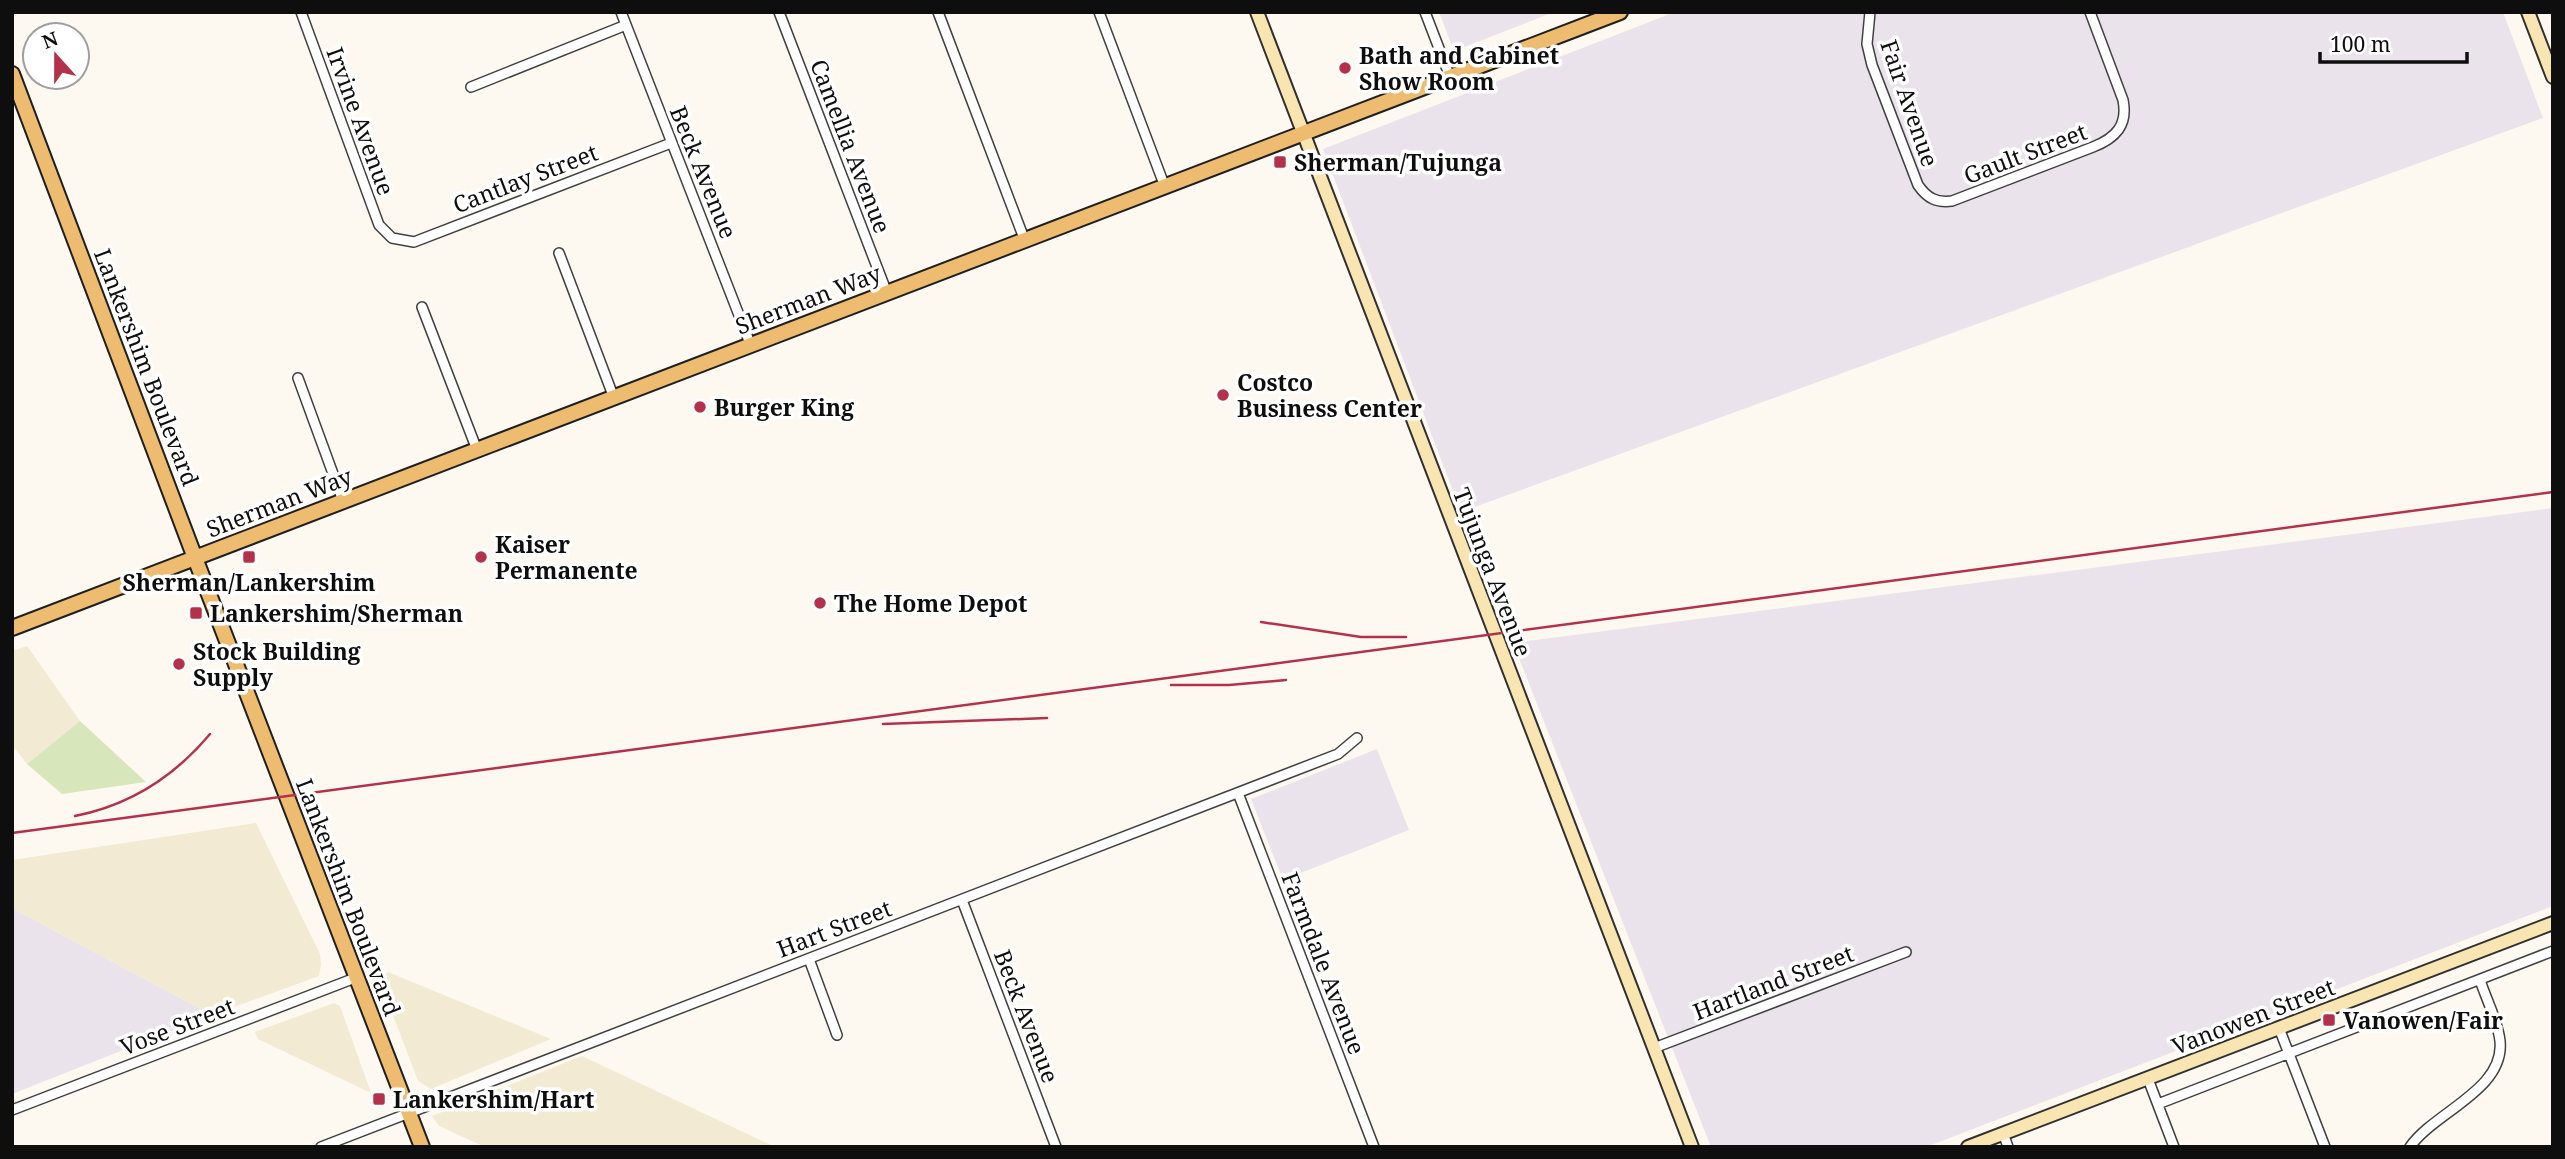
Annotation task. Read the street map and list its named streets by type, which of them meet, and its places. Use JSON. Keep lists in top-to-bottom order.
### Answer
{
  "streets": {
    "main road": ["Sherman Way", "Lankershim Boulevard"],
    "street": [
      "Fair Avenue",
      "Irvine Avenue",
      "Camellia Avenue",
      "Gault Street",
      "Beck Avenue",
      "Cantlay Street",
      "Tujunga Avenue",
      "Hart Street",
      "Farmdale Avenue",
      "Hartland Street",
      "Vanowen Street",
      "Vose Street"
    ]
  },
  "crossings": [
    ["Fair Avenue", "Gault Street"],
    ["Irvine Avenue", "Cantlay Street"],
    ["Camellia Avenue", "Sherman Way"],
    ["Beck Avenue", "Cantlay Street"],
    ["Beck Avenue", "Sherman Way"],
    ["Beck Avenue", "Hart Street"],
    ["Sherman Way", "Lankershim Boulevard"],
    ["Sherman Way", "Tujunga Avenue"],
    ["Lankershim Boulevard", "Hart Street"],
    ["Lankershim Boulevard", "Vose Street"],
    ["Tujunga Avenue", "Hartland Street"],
    ["Hart Street", "Farmdale Avenue"]
  ],
  "places": {
    "other": [
      "Bath and Cabinet Show Room",
      "Costco Business Center",
      "Burger King",
      "Kaiser Permanente",
      "The Home Depot",
      "Stock Building Supply"
    ],
    "transit": [
      "Sherman/Tujunga",
      "Sherman/Lankershim",
      "Lankershim/Sherman",
      "Vanowen/Fair",
      "Lankershim/Hart"
    ]
  },
  "scale_bar": "100 m",
  "north": "top"
}
